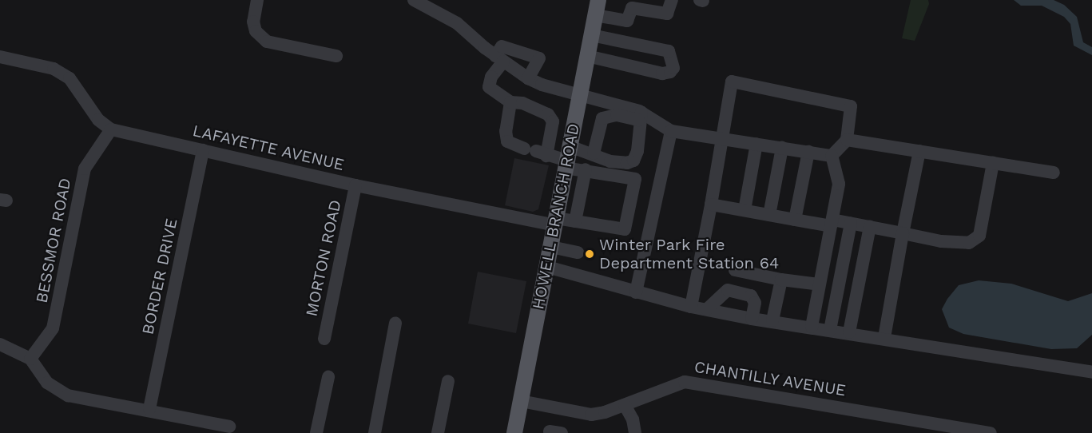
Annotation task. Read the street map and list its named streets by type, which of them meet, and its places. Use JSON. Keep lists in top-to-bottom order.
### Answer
{
  "streets": {
    "main road": ["HOWELL BRANCH ROAD"],
    "street": [
      "LAFAYETTE AVENUE",
      "BESSMOR ROAD",
      "MORTON ROAD",
      "BORDER DRIVE",
      "CHANTILLY AVENUE"
    ]
  },
  "crossings": [
    ["LAFAYETTE AVENUE", "HOWELL BRANCH ROAD"],
    ["LAFAYETTE AVENUE", "BESSMOR ROAD"],
    ["LAFAYETTE AVENUE", "MORTON ROAD"],
    ["LAFAYETTE AVENUE", "BORDER DRIVE"],
    ["HOWELL BRANCH ROAD", "CHANTILLY AVENUE"]
  ],
  "places": ["Winter Park Fire Department Station 64"]
}
